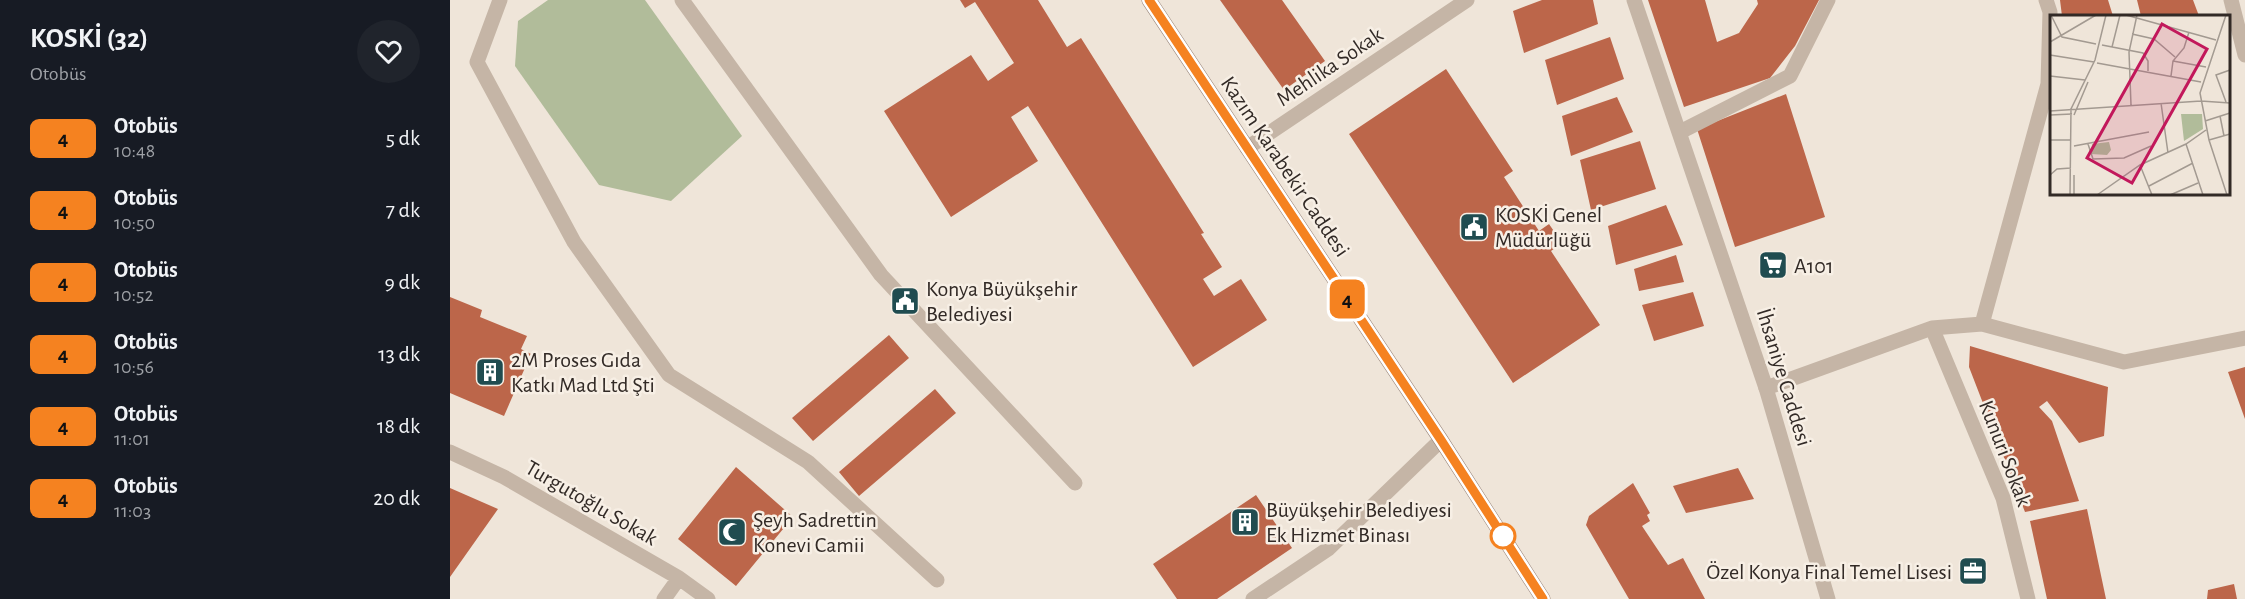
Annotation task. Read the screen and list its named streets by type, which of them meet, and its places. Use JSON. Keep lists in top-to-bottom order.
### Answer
{
  "streets": {
    "main road": ["Kazım Karabekir Caddesi"],
    "street": [
      "Mehlika Sokak",
      "İhsaniye Caddesi",
      "Kunuri Sokak",
      "Turgutoğlu Sokak"
    ]
  },
  "crossings": [
    ["Mehlika Sokak", "Kazım Karabekir Caddesi"]
  ],
  "places": {
    "public building": ["KOSKİ Genel Müdürlüğü", "Konya Büyükşehir Belediyesi"],
    "supermarket": ["A101"],
    "building": ["2M Proses Gıda Katkı Mad Ltd Şti", "Büyükşehir Belediyesi Ek Hizmet Binası"],
    "mosque": ["Şeyh Sadrettin Konevi Camii"],
    "office": ["Özel Konya Final Temel Lisesi"]
  },
  "lines": ["bus line 4"],
  "page": {
    "heading": ["KOSKİ (32)", "Otobüs"],
    "on_map": "4",
    "list": [
      {
        "mark": "4",
        "name": "Otobüs",
        "note": "10:48",
        "value": "5 dk"
      },
      {
        "mark": "4",
        "name": "Otobüs",
        "note": "10:50",
        "value": "7 dk"
      },
      {
        "mark": "4",
        "name": "Otobüs",
        "note": "10:52",
        "value": "9 dk"
      },
      {
        "mark": "4",
        "name": "Otobüs",
        "note": "10:56",
        "value": "13 dk"
      },
      {
        "mark": "4",
        "name": "Otobüs",
        "note": "11:01",
        "value": "18 dk"
      },
      {
        "mark": "4",
        "name": "Otobüs",
        "note": "11:03",
        "value": "20 dk"
      }
    ]
  }
}
